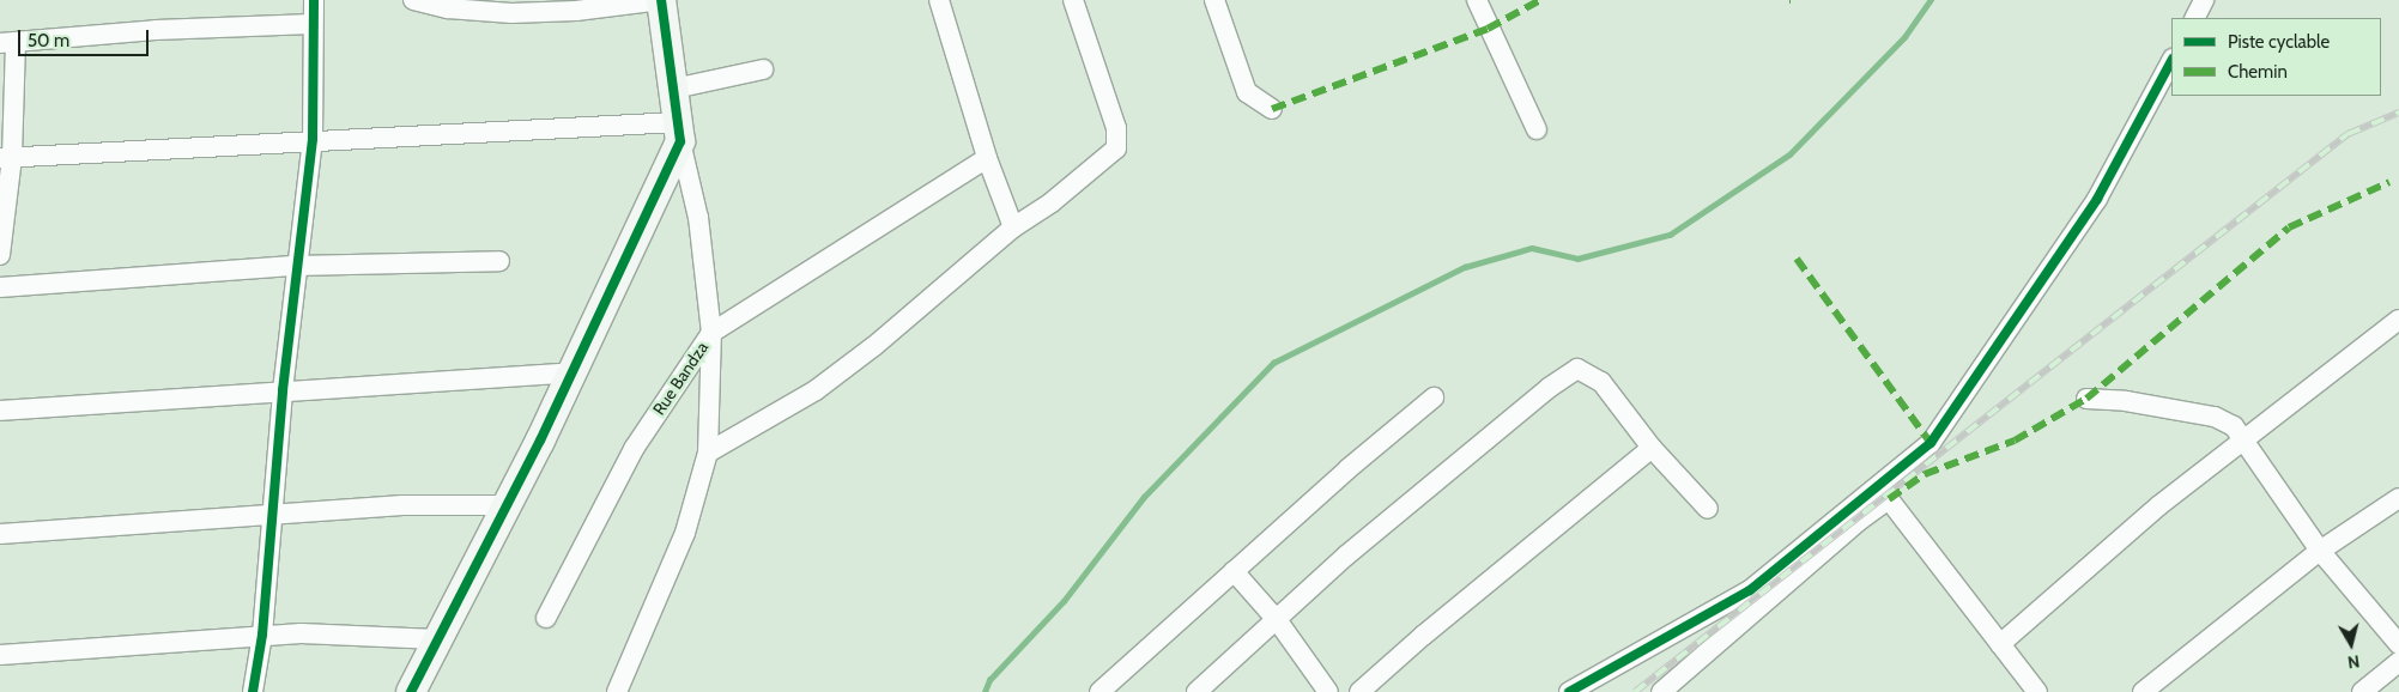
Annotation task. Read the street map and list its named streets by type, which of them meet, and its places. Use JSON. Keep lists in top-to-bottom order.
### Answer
{
  "streets": {
    "street": ["Rue Bandza"]
  },
  "legend": ["Piste cyclable", "Chemin"],
  "scale_bar": "50 m",
  "north": "bottom"
}
